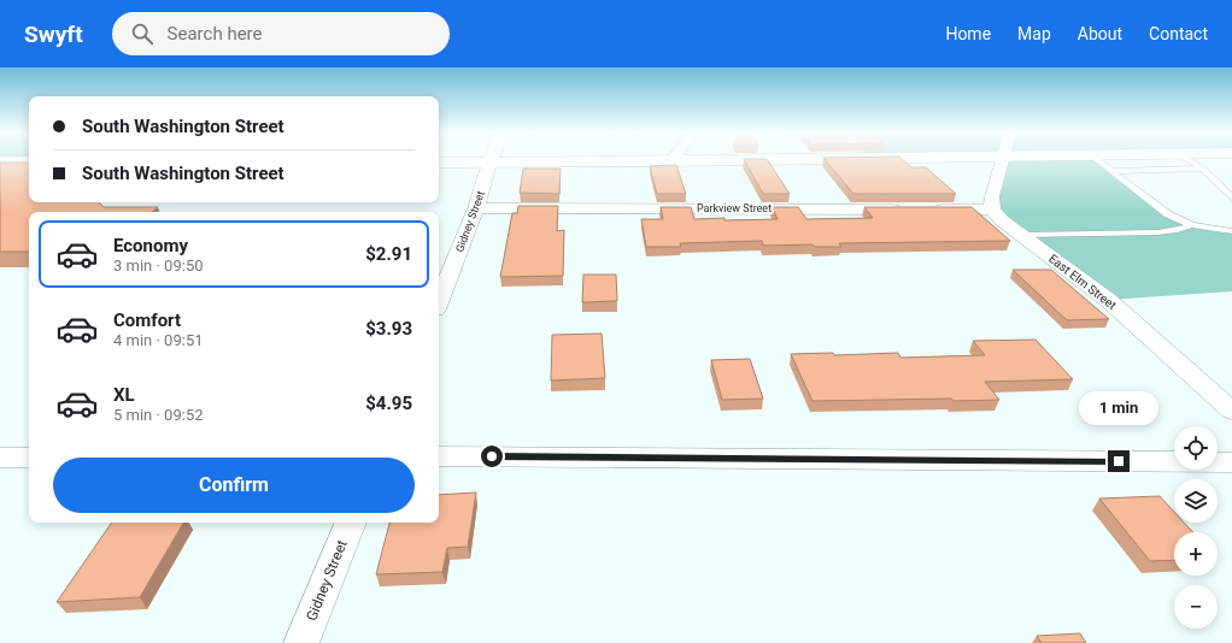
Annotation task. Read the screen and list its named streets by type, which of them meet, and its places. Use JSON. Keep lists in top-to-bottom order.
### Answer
{
  "streets": {
    "street": ["Parkview Street", "Gidney Street", "East Elm Street"]
  },
  "crossings": [
    ["Parkview Street", "Gidney Street"]
  ],
  "page": {
    "header": "Swyft",
    "search": "Search here",
    "nav": [
      "Home",
      "Map",
      "About",
      "Contact"
    ],
    "banner": ["South Washington Street", "South Washington Street"],
    "list": [
      {
        "name": "Economy",
        "note": "3 min · 09:50",
        "value": "$2.91"
      },
      {
        "name": "Comfort",
        "note": "4 min · 09:51",
        "value": "$3.93"
      },
      {
        "name": "XL",
        "note": "5 min · 09:52",
        "value": "$4.95"
      }
    ],
    "bubble": "1 min",
    "map_buttons": ["+", "−"],
    "buttons": "Confirm"
  }
}
